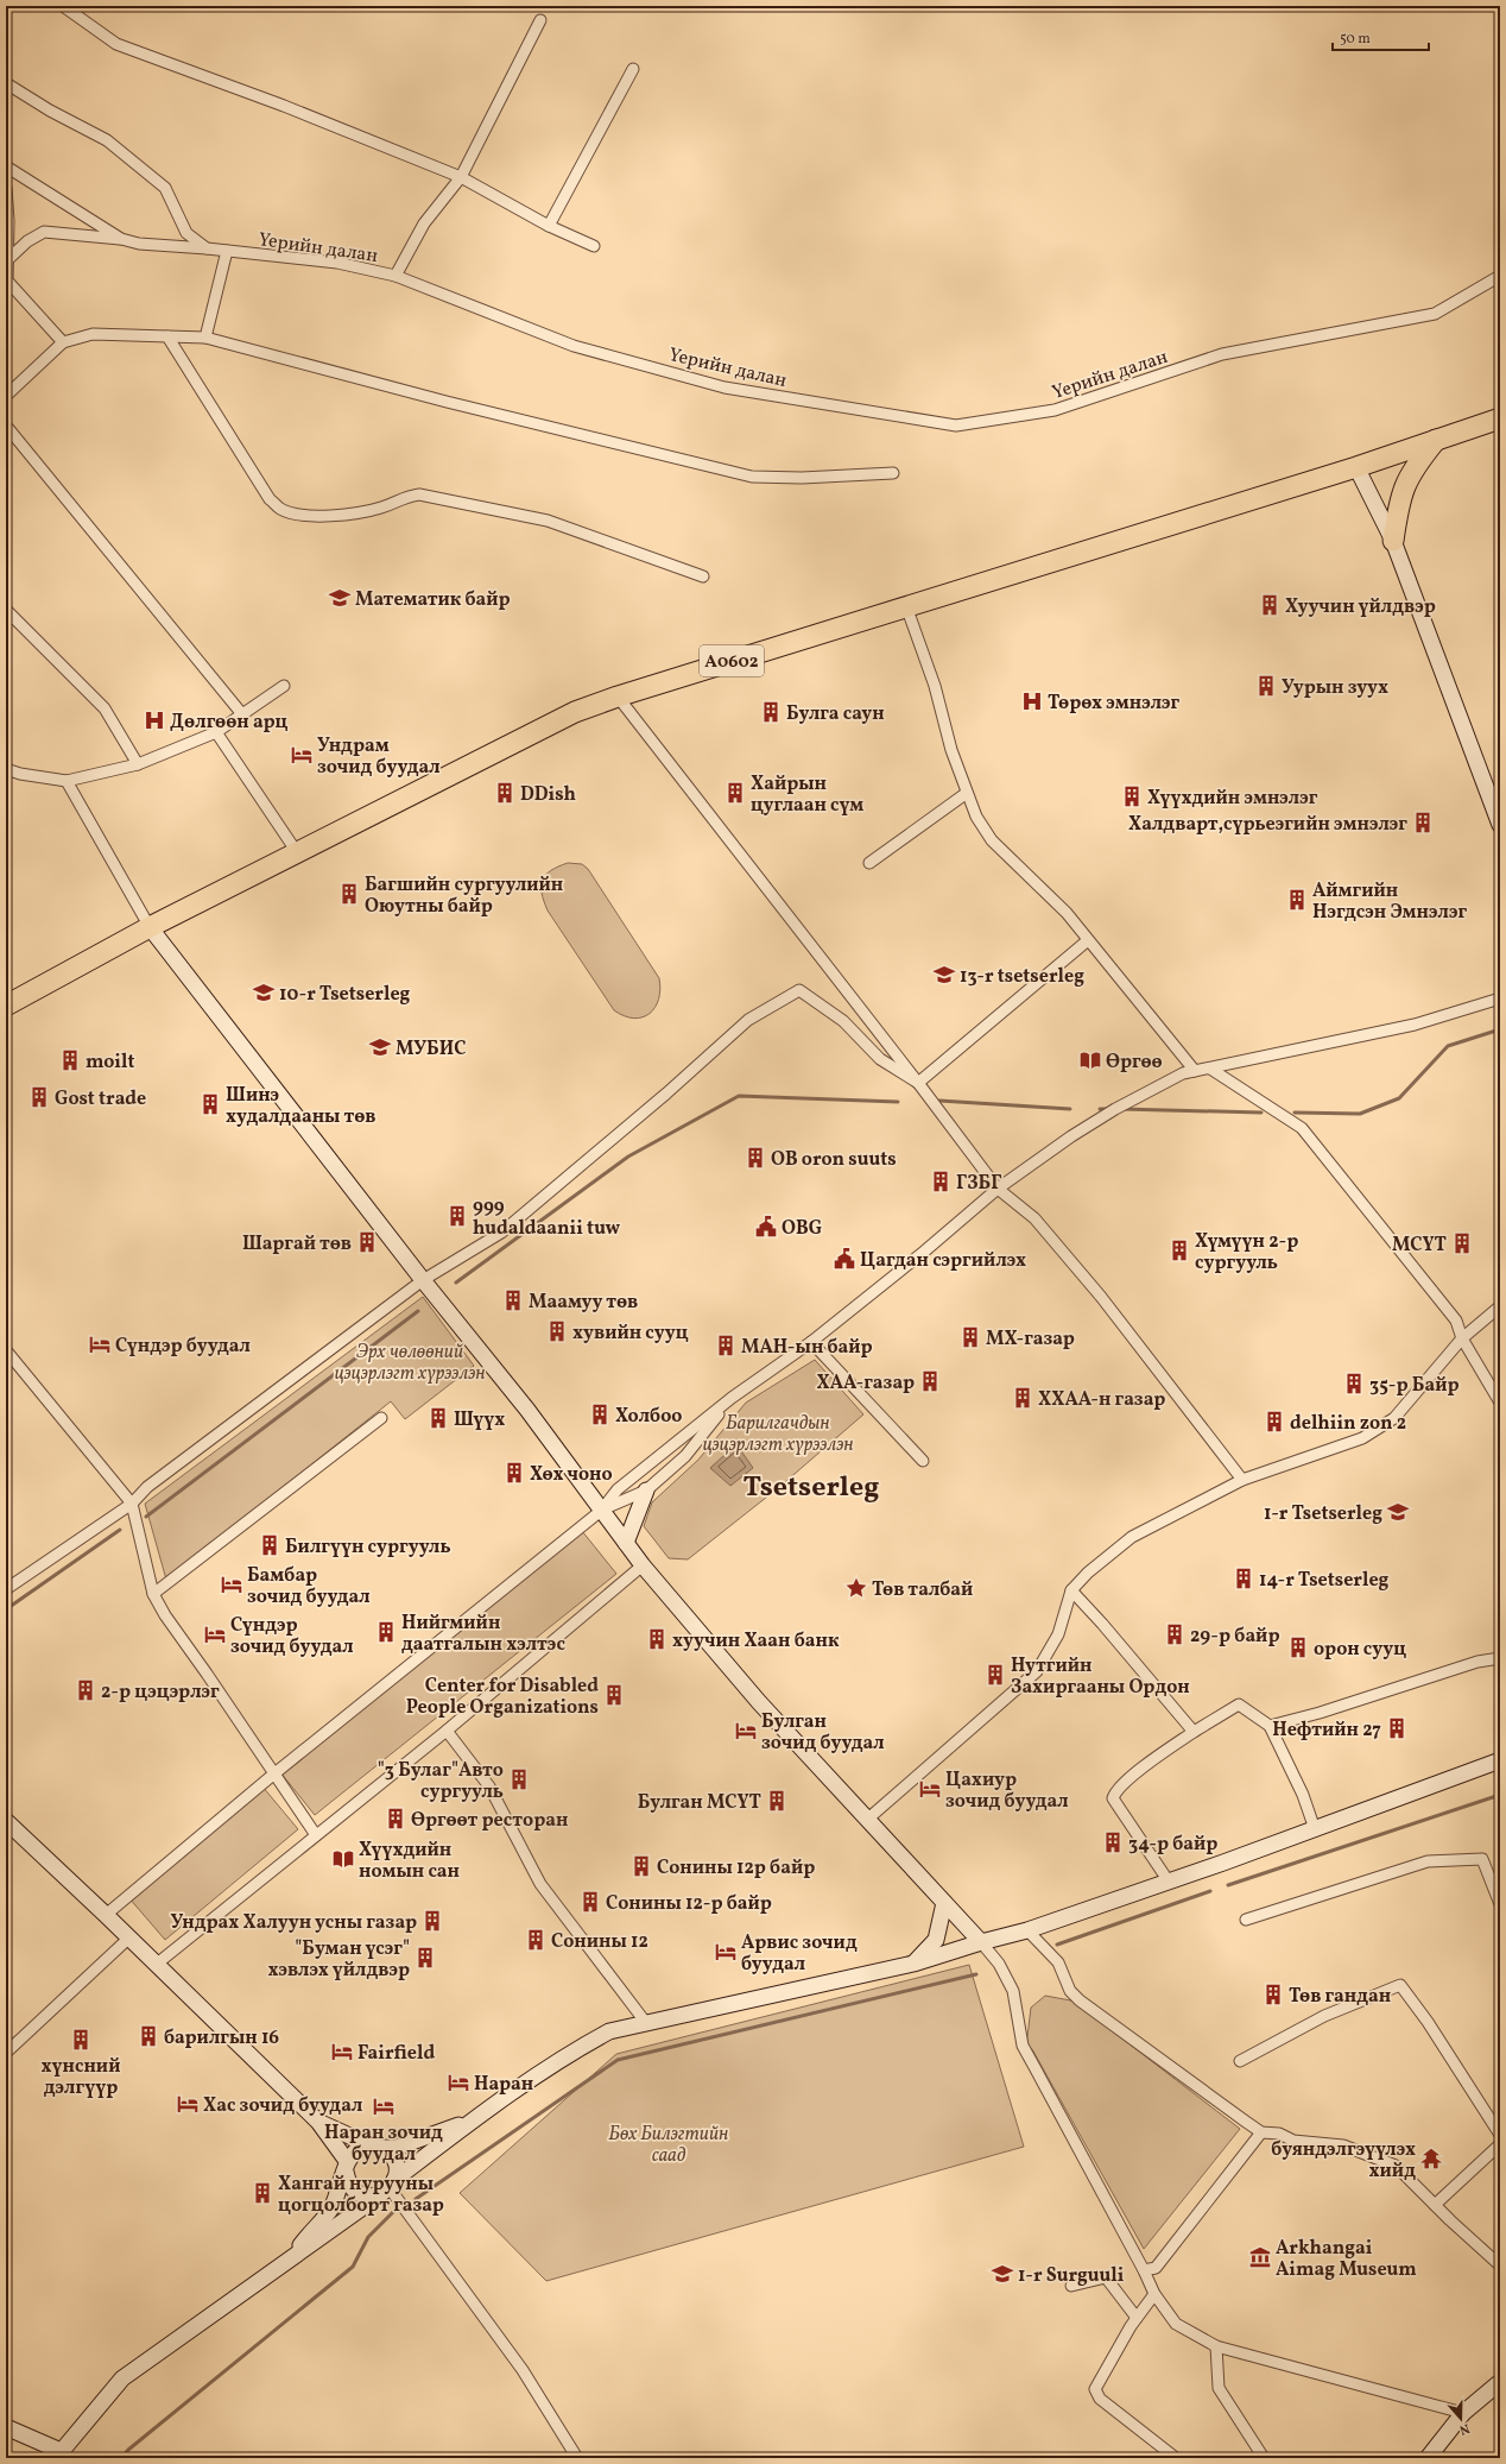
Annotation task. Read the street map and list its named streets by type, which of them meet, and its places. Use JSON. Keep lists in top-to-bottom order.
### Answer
{
  "streets": {
    "highway": ["A0602"],
    "street": ["Үерийн далан"]
  },
  "districts": ["Tsetserleg"],
  "parks": ["Эрх чөлөөний цэцэрлэгт хүрээлэн", "Барилгачдын цэцэрлэгт хүрээлэн", "Бөх Билэгтийн саад"],
  "places": {
    "school or university": [
      "Математик байр",
      "13-r tsetserleg",
      "10-r Tsetserleg",
      "МУБИС",
      "1-r Tsetserleg",
      "1-r Surguuli"
    ],
    "building": [
      "Хуучин үйлдвэр",
      "Уурын зуух",
      "Булга саун",
      "DDish",
      "Хайрын цуглаан сүм",
      "Хүүхдийн эмнэлэг",
      "Халдварт,сүрьеэгийн эмнэлэг",
      "Багшийн сургуулийн Оюутны байр",
      "Аймгийн Нэгдсэн Эмнэлэг",
      "moilt",
      "Gost trade",
      "Шинэ худалдааны төв",
      "OB oron suuts",
      "ГЗБГ",
      "999 hudaldaanii tuw",
      "Шаргай төв",
      "МСҮТ",
      "Хүмүүн 2-р сургууль",
      "Маамуу төв",
      "хувийн сууц",
      "МХ-газар",
      "МАН-ын байр",
      "ХАА-газар",
      "35-р Байр",
      "ХХАА-н газар",
      "Холбоо",
      "Шүүх",
      "delhiin zon 2",
      "Хөх чоно",
      "Билгүүн сургууль",
      "14-r Tsetserleg",
      "Нийгмийн даатгалын хэлтэс",
      "29-р байр",
      "хуучин Хаан банк",
      "орон сууц",
      "Нутгийн Захиргааны Ордон",
      "2-р цэцэрлэг",
      "Center for Disabled People Organizations",
      "Нефтийн 27",
      "\"3 Булаг\"Авто сургууль",
      "Булган МСҮТ",
      "Өргөөт ресторан",
      "34-р байр",
      "Сонины 12р байр",
      "Сонины 12-р байр",
      "Ундрах Халуун усны газар",
      "Сонины 12",
      "\"Буман үсэг\" хэвлэх үйлдвэр",
      "Төв гандан",
      "барилгын 16",
      "хүнсний дэлгүүр",
      "Хангай нурууны цогцолборт газар"
    ],
    "hospital": ["Төрөх эмнэлэг", "Дөлгөөн арц"],
    "hotel": [
      "Ундрам зочид буудал",
      "Сүндэр буудал",
      "Бамбар зочид буудал",
      "Сүндэр зочид буудал",
      "Булган зочид буудал",
      "Цахиур зочид буудал",
      "Арвис зочид буудал",
      "Fairfield",
      "Наран",
      "Хас зочид буудал",
      "Наран зочид буудал"
    ],
    "library": ["Өргөө", "Хүүхдийн номын сан"],
    "public building": ["OBG", "Цагдан сэргийлэх"],
    "place": ["Төв талбай"],
    "temple": ["буяндэлгэүүлэх хийд"],
    "museum": ["Arkhangai Aimag Museum"]
  },
  "scale_bar": "50 m",
  "north": "bottom"
}
